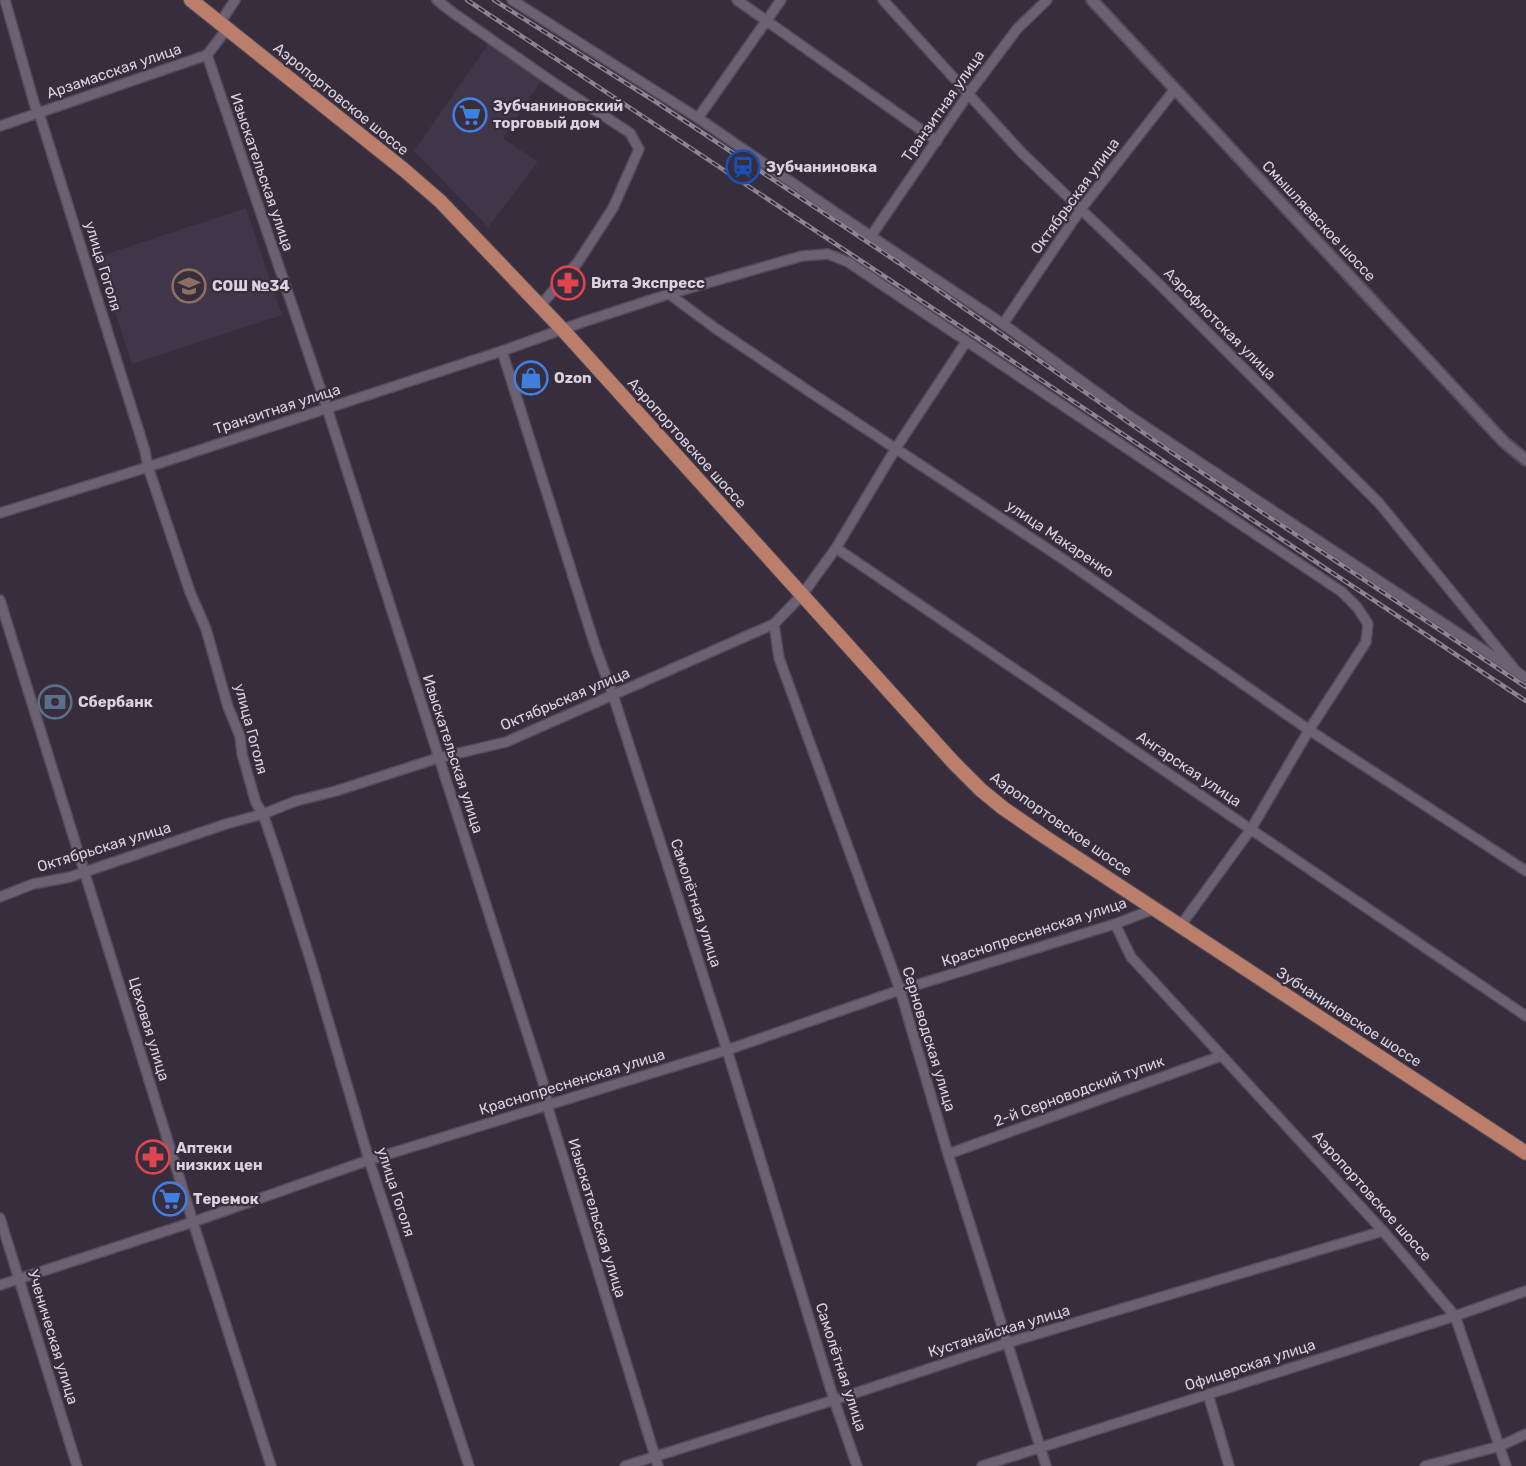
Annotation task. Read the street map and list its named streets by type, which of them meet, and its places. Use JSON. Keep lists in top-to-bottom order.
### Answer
{
  "streets": {
    "main road": ["Аэропортовское шоссе", "Зубчаниновское шоссе"],
    "street": [
      "Арзамасская улица",
      "Транзитная улица",
      "Изыскательская улица",
      "Октябрьская улица",
      "Смышляевское шоссе",
      "улица Гоголя",
      "Аэрофлотская улица",
      "улица Макаренко",
      "Ангарская улица",
      "Самолётная улица",
      "Краснопресненская улица",
      "Цеховая улица",
      "Серноводская улица",
      "2-й Серноводский тупик",
      "Кустанайская улица",
      "Ученическая улица",
      "Офицерская улица"
    ]
  },
  "crossings": [
    ["Арзамасская улица", "Изыскательская улица"],
    ["Арзамасская улица", "улица Гоголя"],
    ["Аэропортовское шоссе", "Транзитная улица"],
    ["Аэропортовское шоссе", "Октябрьская улица"],
    ["Аэропортовское шоссе", "Краснопресненская улица"],
    ["Аэропортовское шоссе", "Зубчаниновское шоссе"],
    ["Аэропортовское шоссе", "2-й Серноводский тупик"],
    ["Аэропортовское шоссе", "Кустанайская улица"],
    ["Аэропортовское шоссе", "Офицерская улица"],
    ["Транзитная улица", "Изыскательская улица"],
    ["Транзитная улица", "улица Гоголя"],
    ["Транзитная улица", "Аэрофлотская улица"],
    ["Транзитная улица", "Самолётная улица"],
    ["Изыскательская улица", "Октябрьская улица"],
    ["Изыскательская улица", "Краснопресненская улица"],
    ["Изыскательская улица", "Кустанайская улица"],
    ["Октябрьская улица", "Смышляевское шоссе"],
    ["Октябрьская улица", "улица Гоголя"],
    ["Октябрьская улица", "Аэрофлотская улица"],
    ["Октябрьская улица", "улица Макаренко"],
    ["Октябрьская улица", "Ангарская улица"],
    ["Октябрьская улица", "Самолётная улица"],
    ["Октябрьская улица", "Цеховая улица"],
    ["Октябрьская улица", "Серноводская улица"],
    ["улица Гоголя", "Краснопресненская улица"],
    ["Самолётная улица", "Краснопресненская улица"],
    ["Самолётная улица", "Кустанайская улица"],
    ["Краснопресненская улица", "Зубчаниновское шоссе"],
    ["Краснопресненская улица", "Цеховая улица"],
    ["Краснопресненская улица", "Серноводская улица"],
    ["Краснопресненская улица", "Ученическая улица"],
    ["Серноводская улица", "2-й Серноводский тупик"],
    ["Серноводская улица", "Кустанайская улица"],
    ["Серноводская улица", "Офицерская улица"]
  ],
  "places": {
    "supermarket": ["Зубчаниновский торговый дом", "Теремок"],
    "station": ["Зубчаниновка"],
    "pharmacy": ["Вита Экспресс", "Аптеки низких цен"],
    "school or university": ["СОШ №34"],
    "shop": ["Ozon"],
    "bank": ["Сбербанк"]
  }
}
